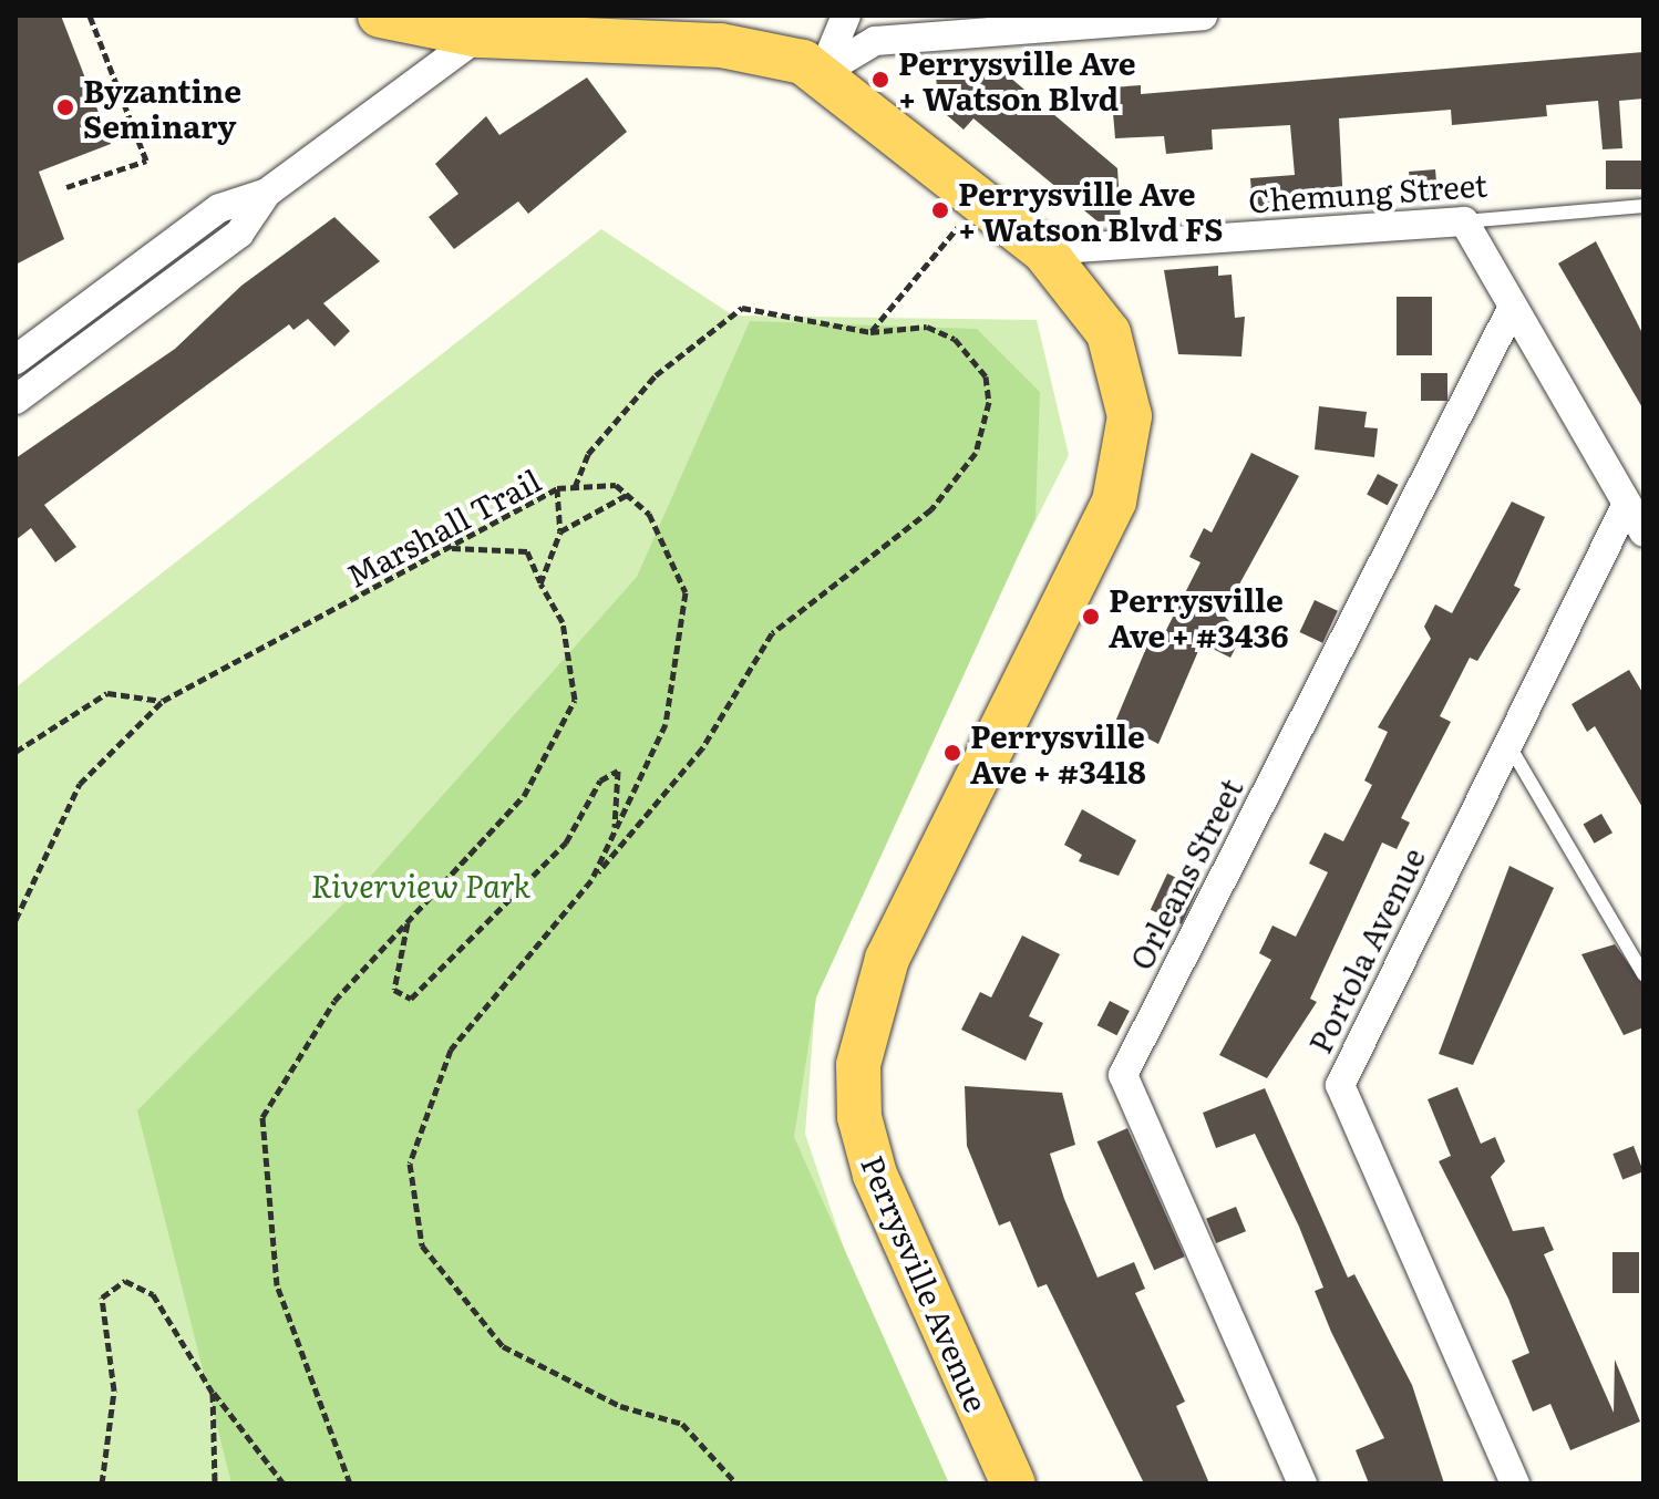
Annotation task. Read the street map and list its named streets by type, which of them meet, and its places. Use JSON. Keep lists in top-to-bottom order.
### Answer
{
  "streets": {
    "main road": ["Perrysville Avenue"],
    "street": ["Chemung Street", "Orleans Street", "Portola Avenue"],
    "path": ["Marshall Trail"]
  },
  "crossings": [
    ["Chemung Street", "Perrysville Avenue"]
  ],
  "parks": ["Riverview Park"],
  "places": [
    "Perrysville Ave + Watson Blvd",
    "Byzantine Seminary",
    "Perrysville Ave + Watson Blvd FS",
    "Perrysville Ave + #3436",
    "Perrysville Ave + #3418"
  ]
}
